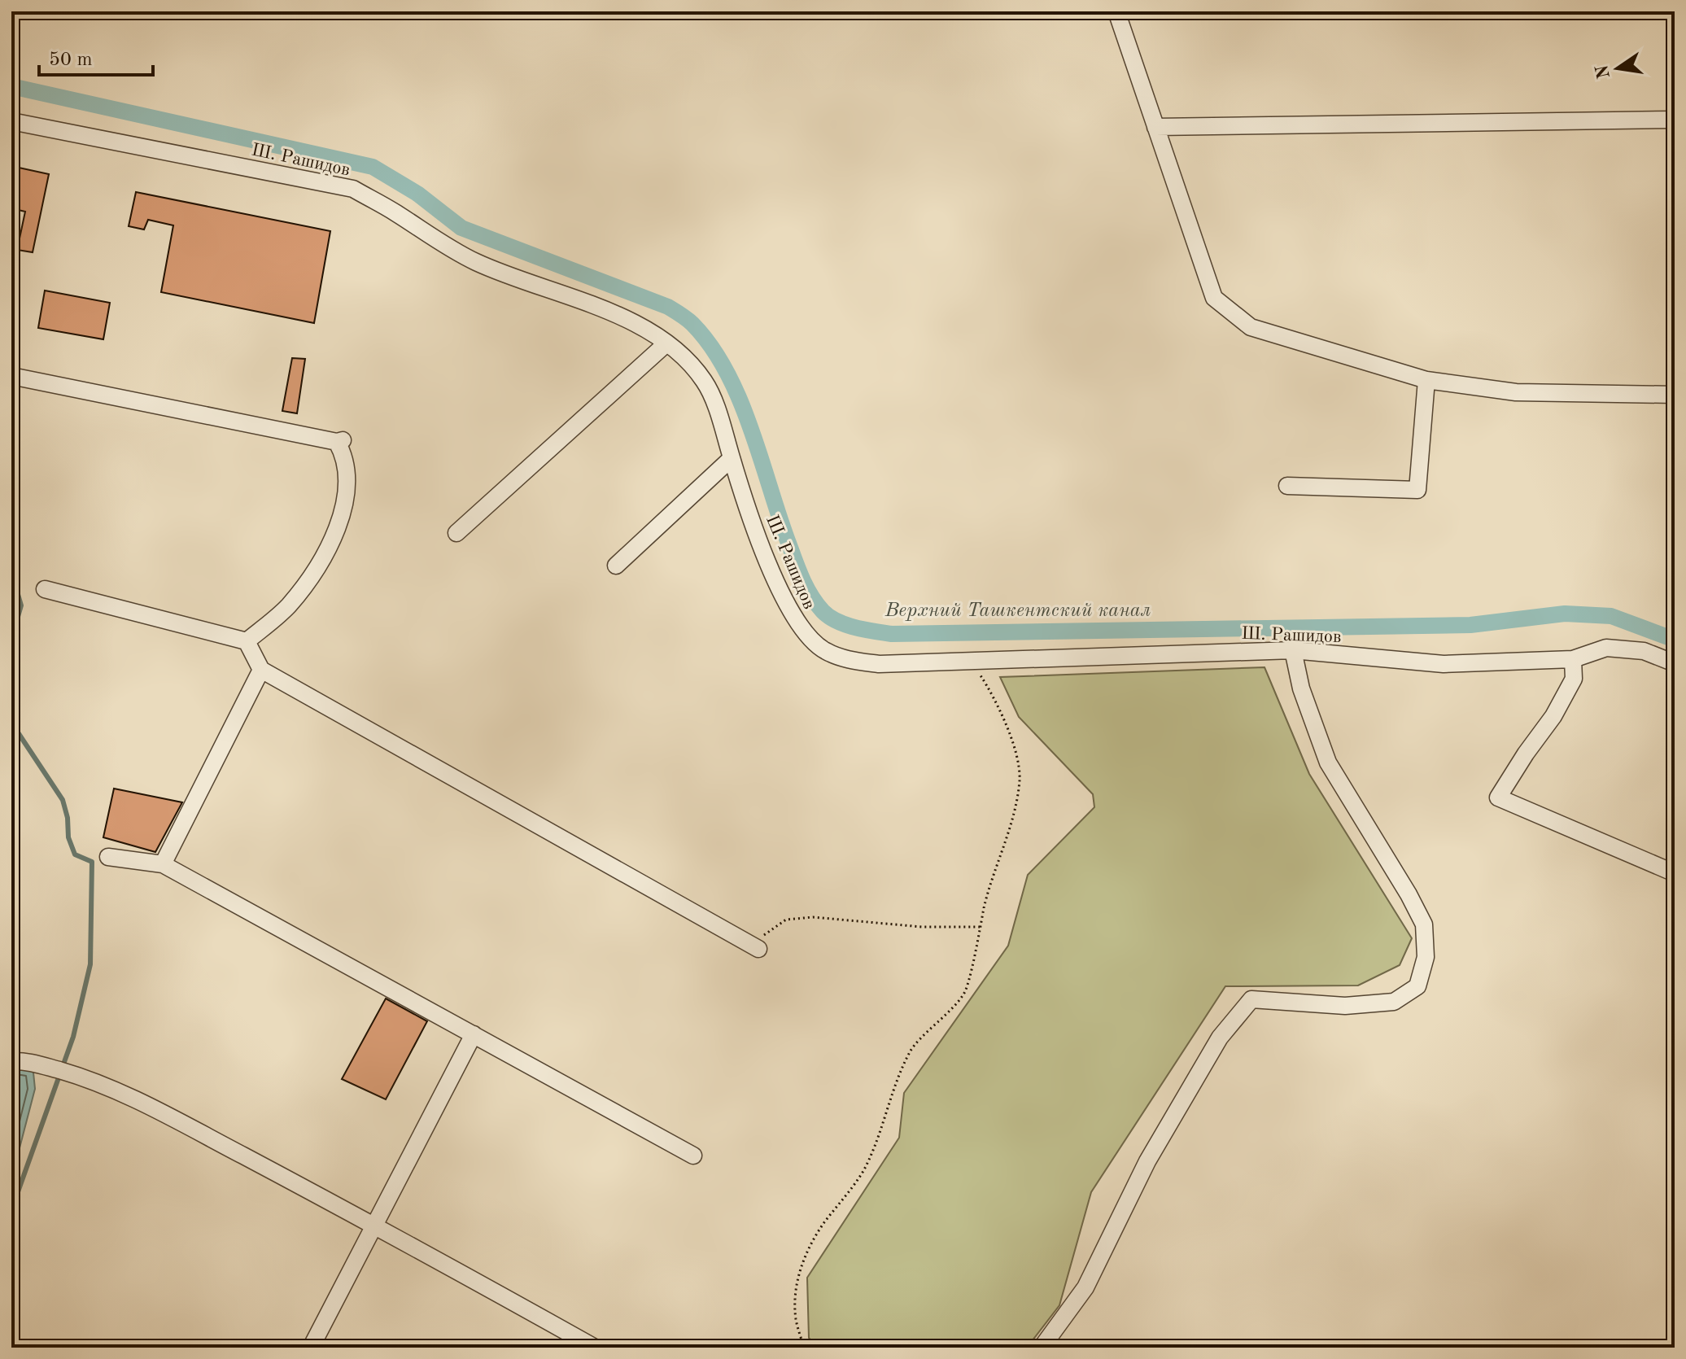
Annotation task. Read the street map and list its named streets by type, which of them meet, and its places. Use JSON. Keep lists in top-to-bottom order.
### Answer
{
  "streets": {
    "street": ["Ш. Рашидов"]
  },
  "water": ["Верхний Ташкентский канал"],
  "scale_bar": "50 m",
  "north": "left"
}
